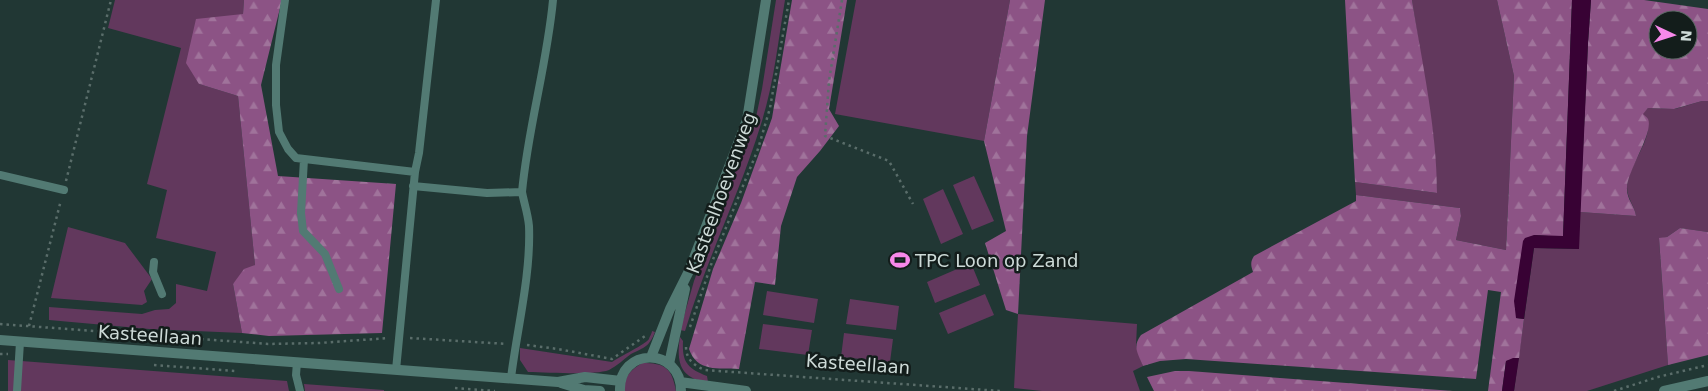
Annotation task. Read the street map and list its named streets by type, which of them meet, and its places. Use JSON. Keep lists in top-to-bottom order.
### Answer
{
  "streets": {
    "street": ["Kasteelhoevenweg", "Kasteellaan"]
  },
  "places": {
    "sports": ["TPC Loon op Zand"]
  },
  "north": "right"
}
